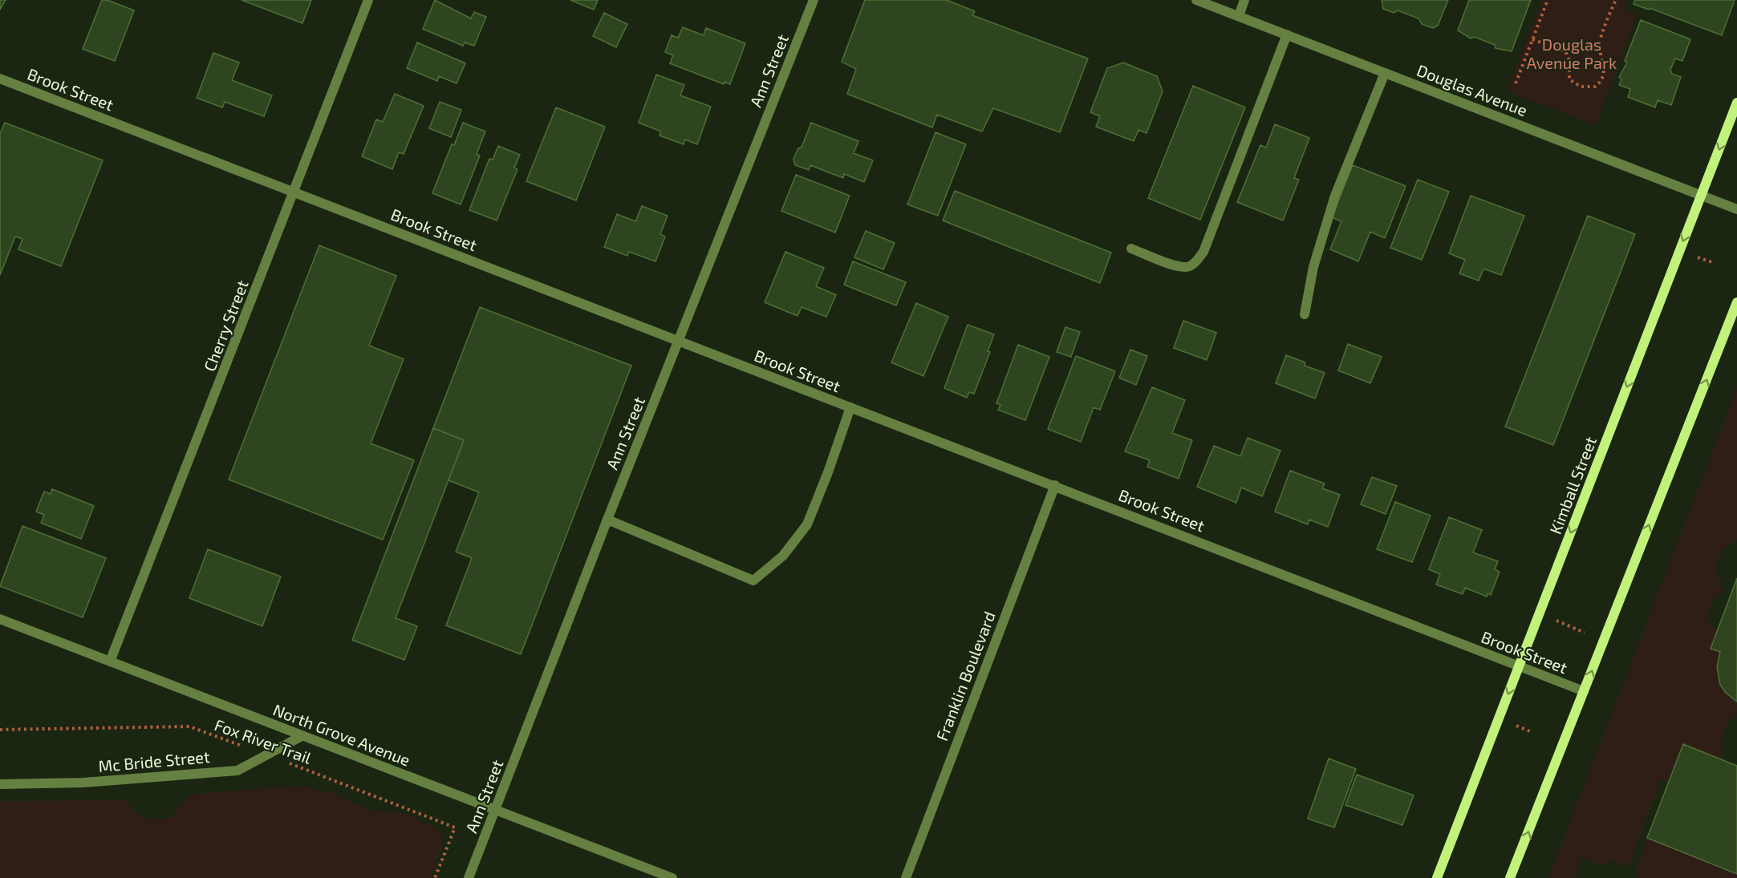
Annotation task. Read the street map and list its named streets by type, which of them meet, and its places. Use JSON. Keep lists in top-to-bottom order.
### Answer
{
  "streets": {
    "main road": ["Kimball Street"],
    "street": [
      "Ann Street",
      "Brook Street",
      "Douglas Avenue",
      "Cherry Street",
      "Franklin Boulevard",
      "North Grove Avenue",
      "Mc Bride Street"
    ],
    "path": ["Fox River Trail"]
  },
  "crossings": [
    ["Ann Street", "Brook Street"],
    ["Ann Street", "North Grove Avenue"],
    ["Brook Street", "Cherry Street"],
    ["Brook Street", "Kimball Street"],
    ["Brook Street", "Franklin Boulevard"],
    ["Douglas Avenue", "Kimball Street"],
    ["Cherry Street", "North Grove Avenue"],
    ["North Grove Avenue", "Mc Bride Street"],
    ["Fox River Trail", "Mc Bride Street"]
  ],
  "parks": ["Douglas Avenue Park"]
}
